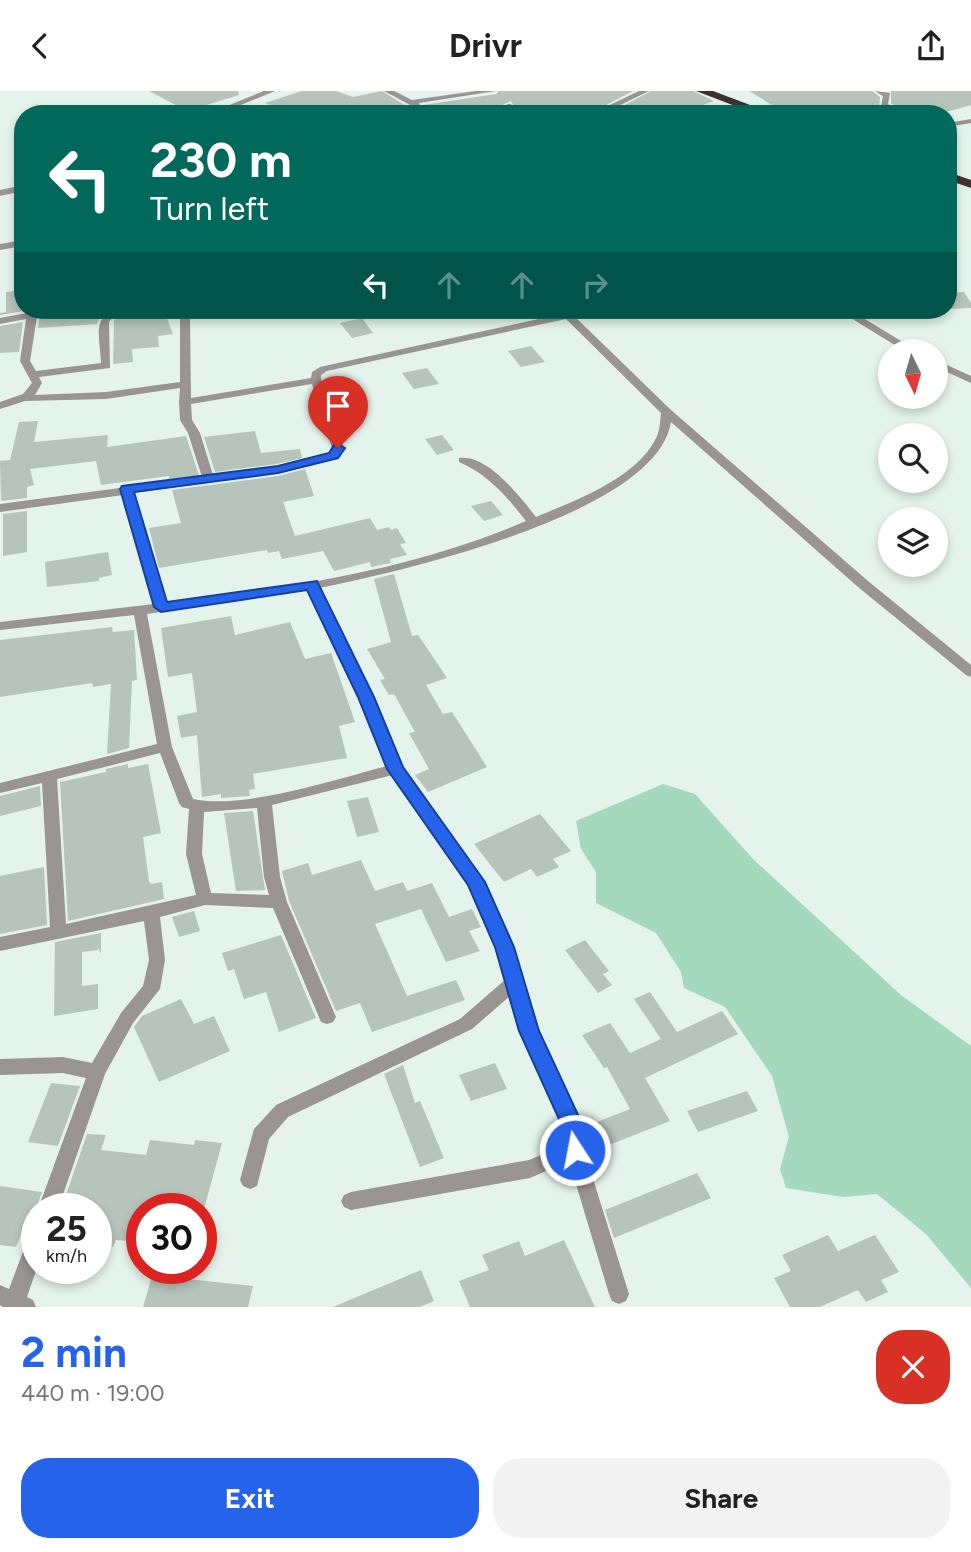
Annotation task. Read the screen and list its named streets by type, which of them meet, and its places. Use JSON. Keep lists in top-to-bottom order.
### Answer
{
  "north": "bottom",
  "page": {
    "header": "Drivr",
    "turn": ["230 m", "Turn left"],
    "speed": "25 km/h",
    "limit": "30",
    "heading": ["2 min", "440 m · 19:00"],
    "buttons": ["Exit", "Share"]
  }
}
